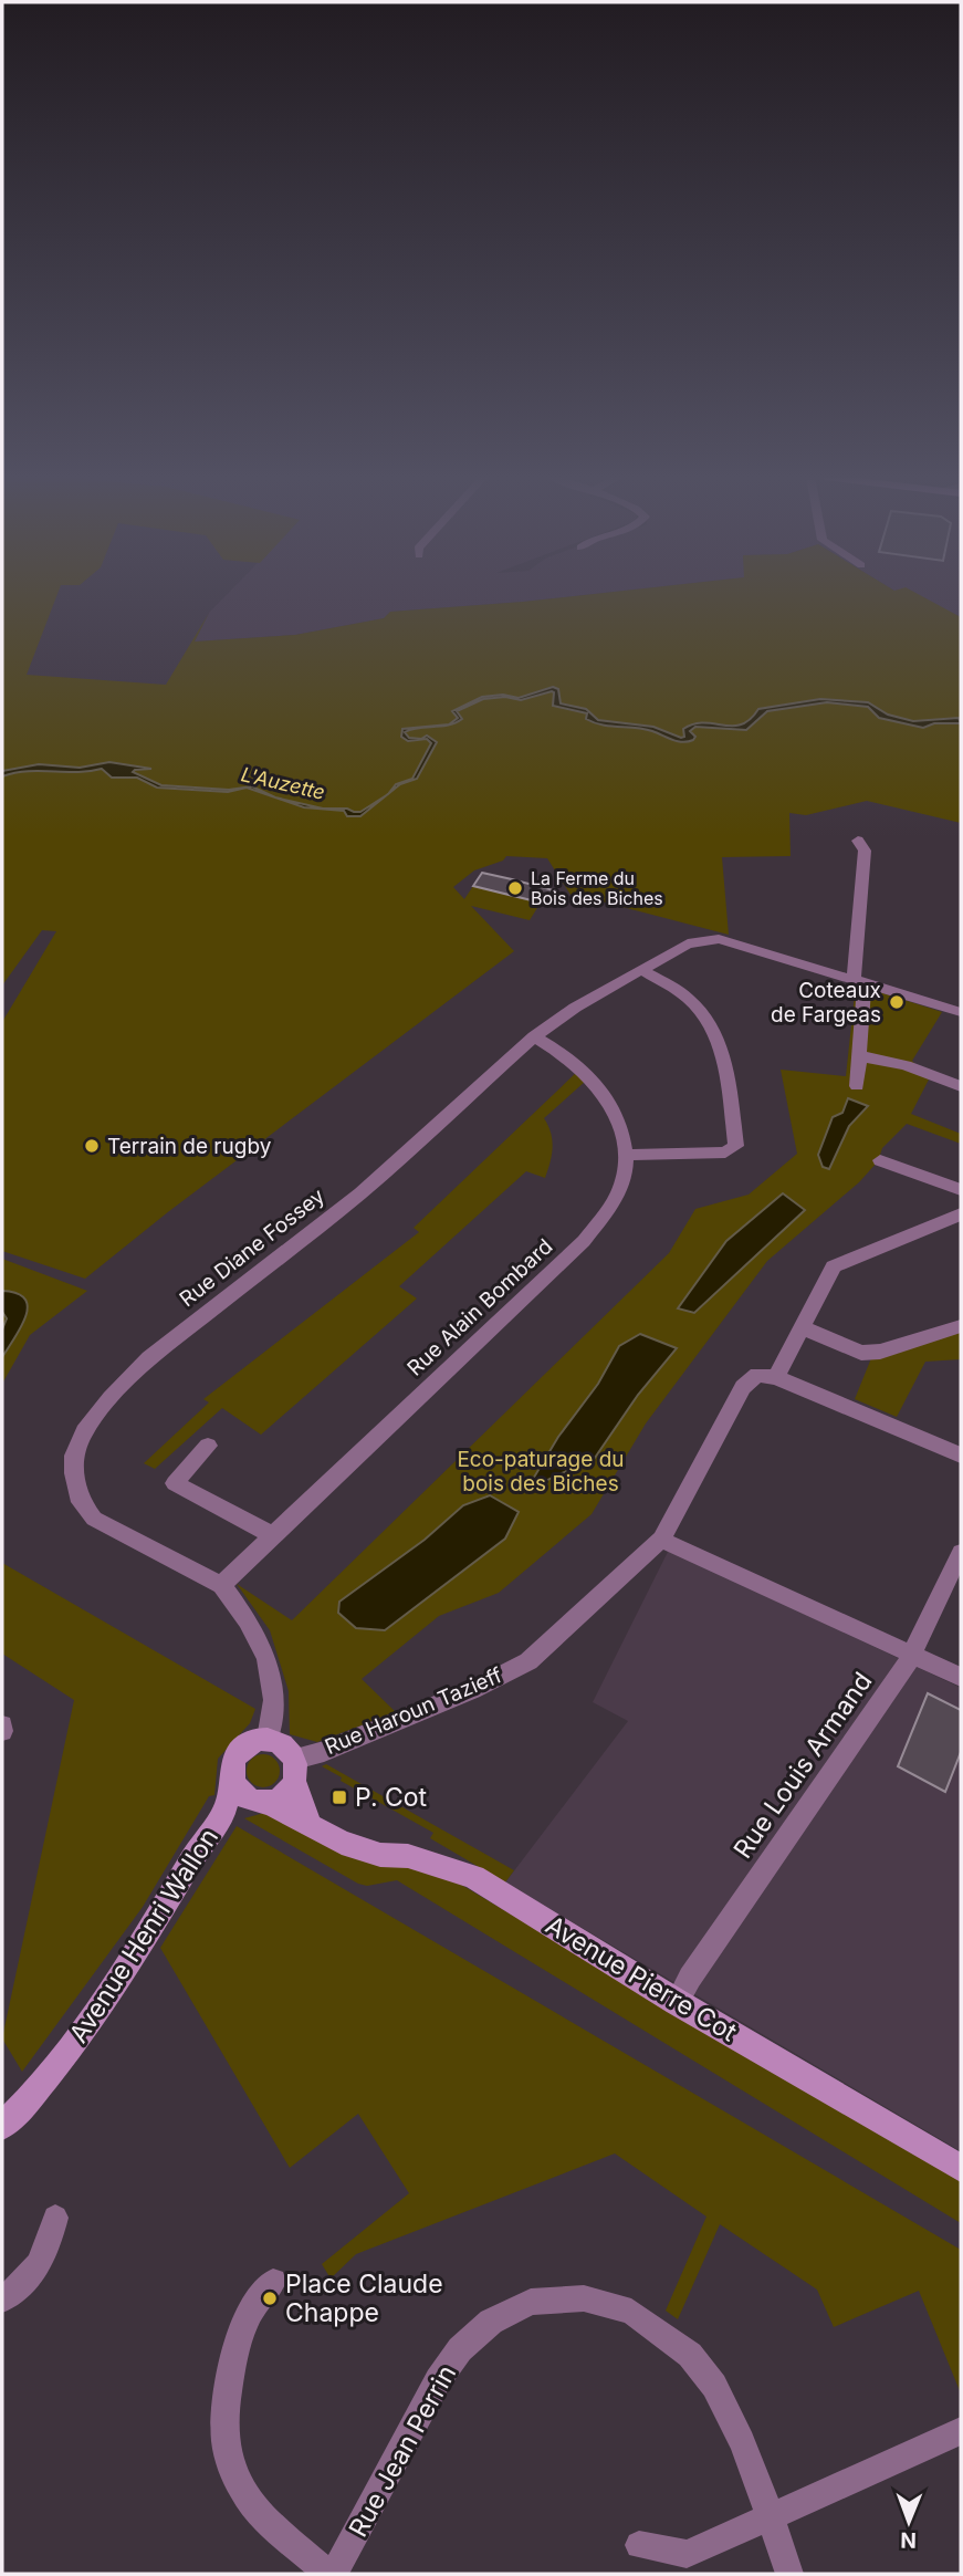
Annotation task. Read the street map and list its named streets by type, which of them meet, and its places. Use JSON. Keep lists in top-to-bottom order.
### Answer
{
  "streets": {
    "street": [
      "Rue Diane Fossey",
      "Rue Alain Bombard",
      "Rue Haroun Tazieff",
      "Rue Louis Armand",
      "Avenue Henri Wallon",
      "Avenue Pierre Cot",
      "Rue Jean Perrin"
    ]
  },
  "crossings": [
    ["Rue Diane Fossey", "Rue Alain Bombard"],
    ["Rue Diane Fossey", "Rue Haroun Tazieff"],
    ["Rue Diane Fossey", "Avenue Henri Wallon"],
    ["Rue Diane Fossey", "Avenue Pierre Cot"],
    ["Rue Haroun Tazieff", "Avenue Henri Wallon"],
    ["Rue Haroun Tazieff", "Avenue Pierre Cot"],
    ["Rue Louis Armand", "Avenue Pierre Cot"],
    ["Avenue Henri Wallon", "Avenue Pierre Cot"]
  ],
  "water": ["L'Auzette"],
  "parks": ["Eco-paturage du bois des Biches"],
  "places": {
    "other": [
      "La Ferme du Bois des Biches",
      "Coteaux de Fargeas",
      "Terrain de rugby",
      "Place Claude Chappe"
    ],
    "transit": ["P. Cot"]
  },
  "north": "bottom"
}
